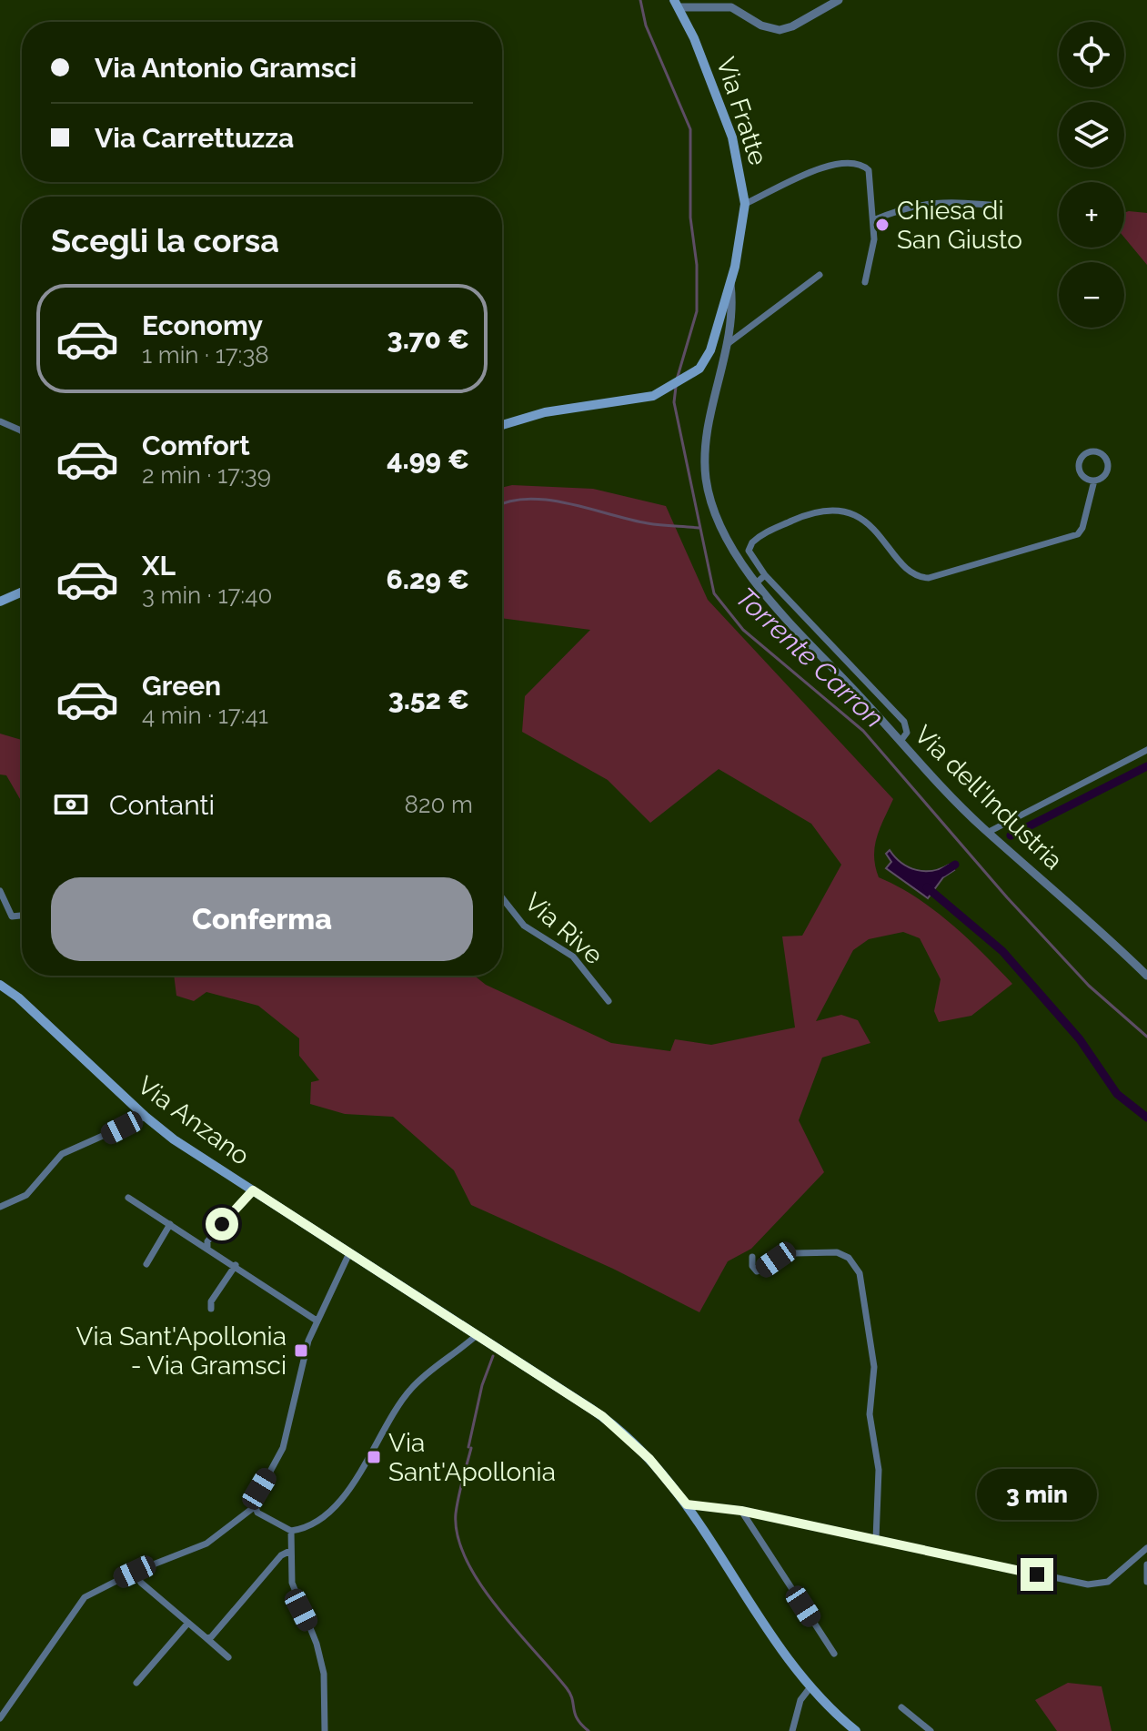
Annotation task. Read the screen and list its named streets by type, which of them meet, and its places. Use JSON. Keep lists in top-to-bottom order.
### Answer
{
  "streets": {
    "main road": ["Via Fratte", "Via Anzano"],
    "street": ["Via dell'Industria", "Via Rive"]
  },
  "crossings": [
    ["Via Fratte", "Via dell'Industria"]
  ],
  "water": ["Torrente Carron"],
  "places": {
    "other": ["Chiesa di San Giusto"],
    "transit": ["Via Sant'Apollonia - Via Gramsci", "Via Sant'Apollonia"]
  },
  "page": {
    "map_buttons": ["+", "−"],
    "banner": ["Via Antonio Gramsci", "Via Carrettuzza"],
    "heading": "Scegli la corsa",
    "list": [
      {
        "name": "Economy",
        "note": "1 min · 17:38",
        "value": "3.70 €"
      },
      {
        "name": "Comfort",
        "note": "2 min · 17:39",
        "value": "4.99 €"
      },
      {
        "name": "XL",
        "note": "3 min · 17:40",
        "value": "6.29 €"
      },
      {
        "name": "Green",
        "note": "4 min · 17:41",
        "value": "3.52 €"
      }
    ],
    "pay": ["Contanti", "820 m"],
    "buttons": "Conferma",
    "bubble": "3 min"
  }
}
